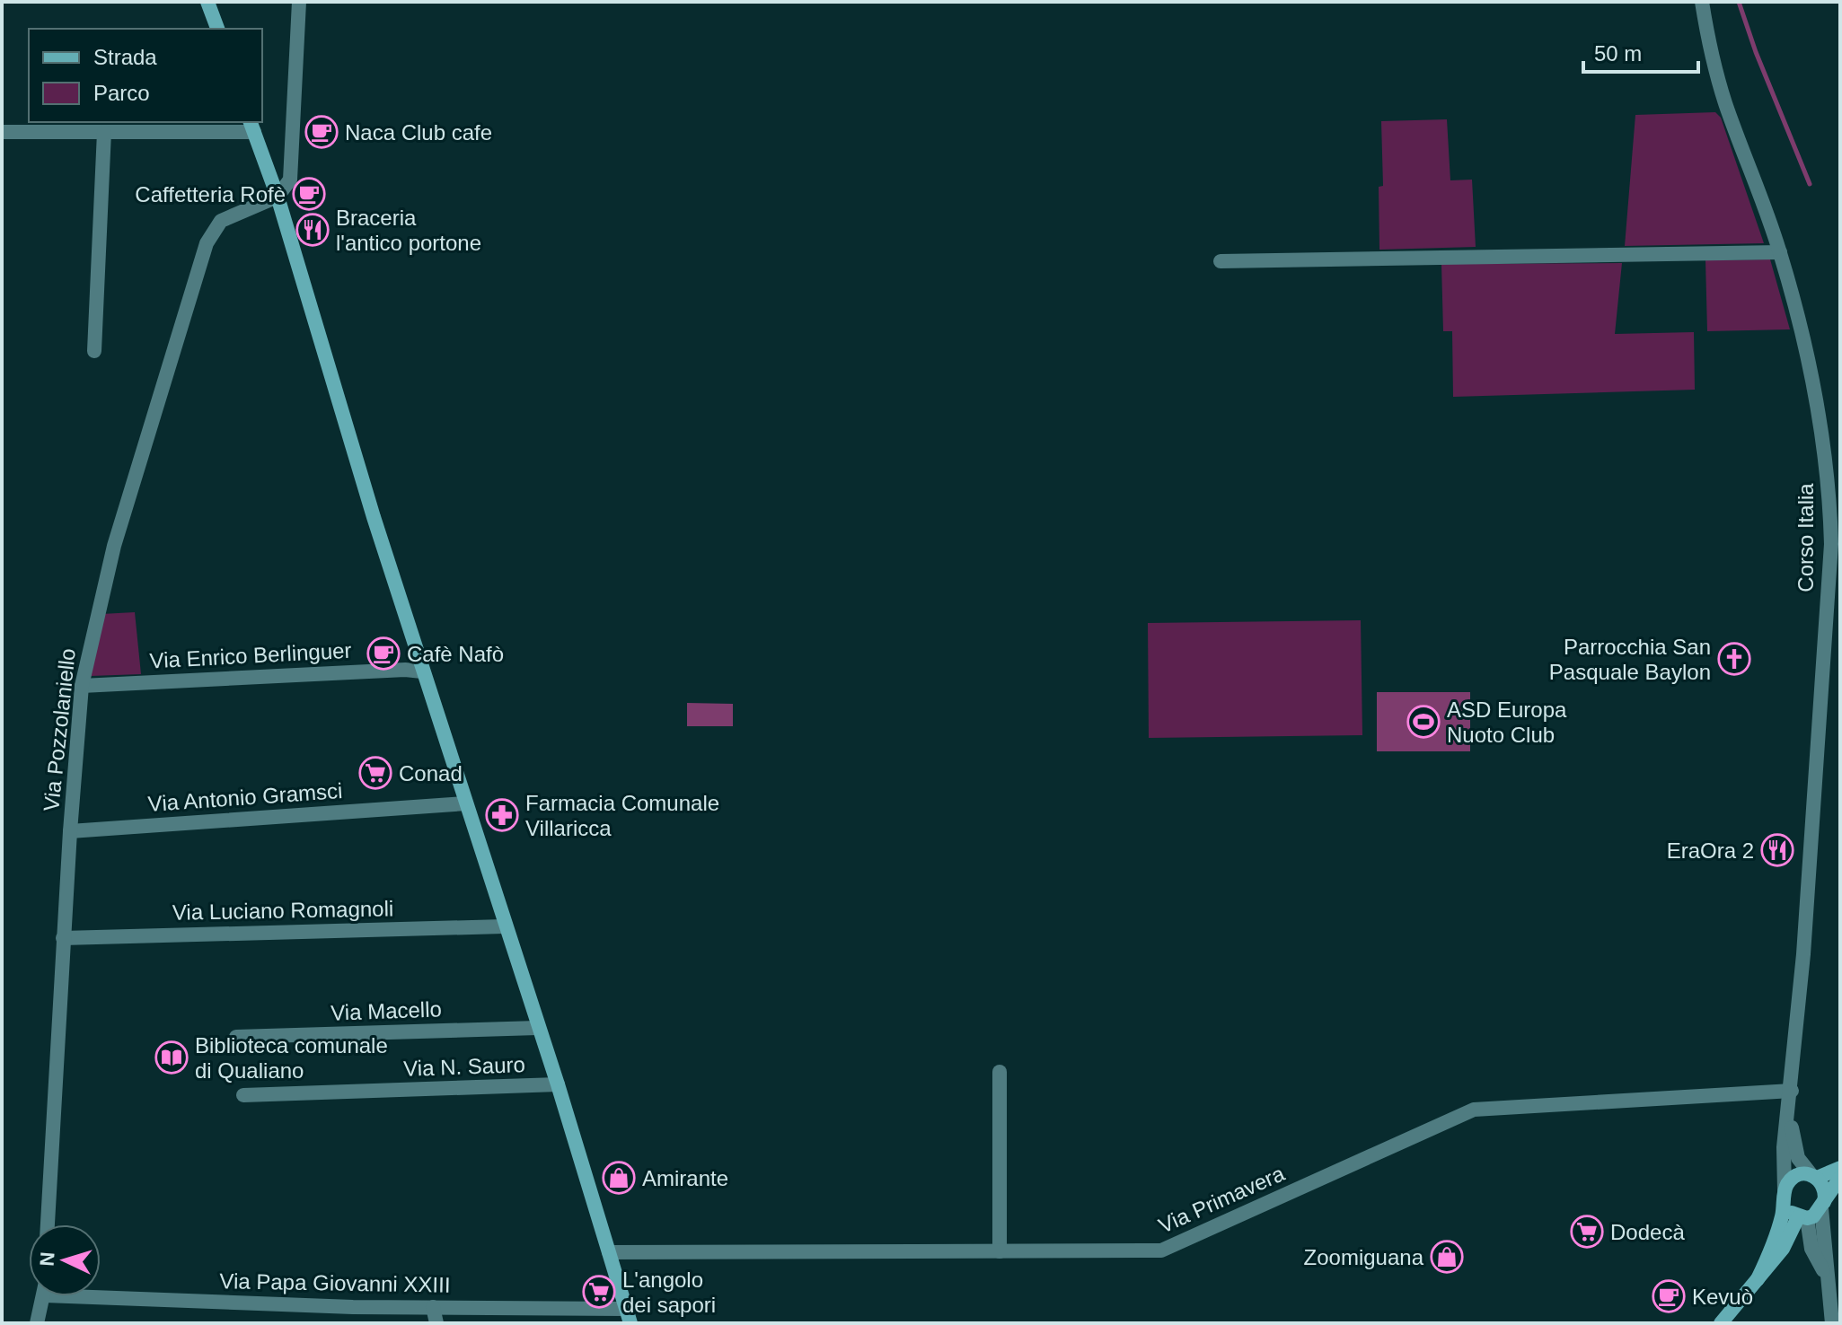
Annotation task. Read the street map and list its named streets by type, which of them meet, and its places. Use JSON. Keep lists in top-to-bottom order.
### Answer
{
  "streets": {
    "street": [
      "Corso Italia",
      "Via Enrico Berlinguer",
      "Via Pozzolaniello",
      "Via Antonio Gramsci",
      "Via Luciano Romagnoli",
      "Via Macello",
      "Via N. Sauro",
      "Via Primavera",
      "Via Papa Giovanni XXIII"
    ]
  },
  "crossings": [
    ["Corso Italia", "Via Primavera"],
    ["Via Enrico Berlinguer", "Via Pozzolaniello"],
    ["Via Pozzolaniello", "Via Antonio Gramsci"],
    ["Via Pozzolaniello", "Via Luciano Romagnoli"]
  ],
  "places": {
    "cafe": [
      "Naca Club cafe",
      "Caffetteria Rofè",
      "Cafè Nafò",
      "Kevuò"
    ],
    "restaurant": ["Braceria l'antico portone", "EraOra 2"],
    "church": ["Parrocchia San Pasquale Baylon"],
    "sports": ["ASD Europa Nuoto Club"],
    "supermarket": ["Conad", "Dodecà", "L'angolo dei sapori"],
    "pharmacy": ["Farmacia Comunale Villaricca"],
    "library": ["Biblioteca comunale di Qualiano"],
    "shop": ["Amirante", "Zoomiguana"]
  },
  "legend": ["Strada", "Parco"],
  "scale_bar": "50 m",
  "north": "left"
}
